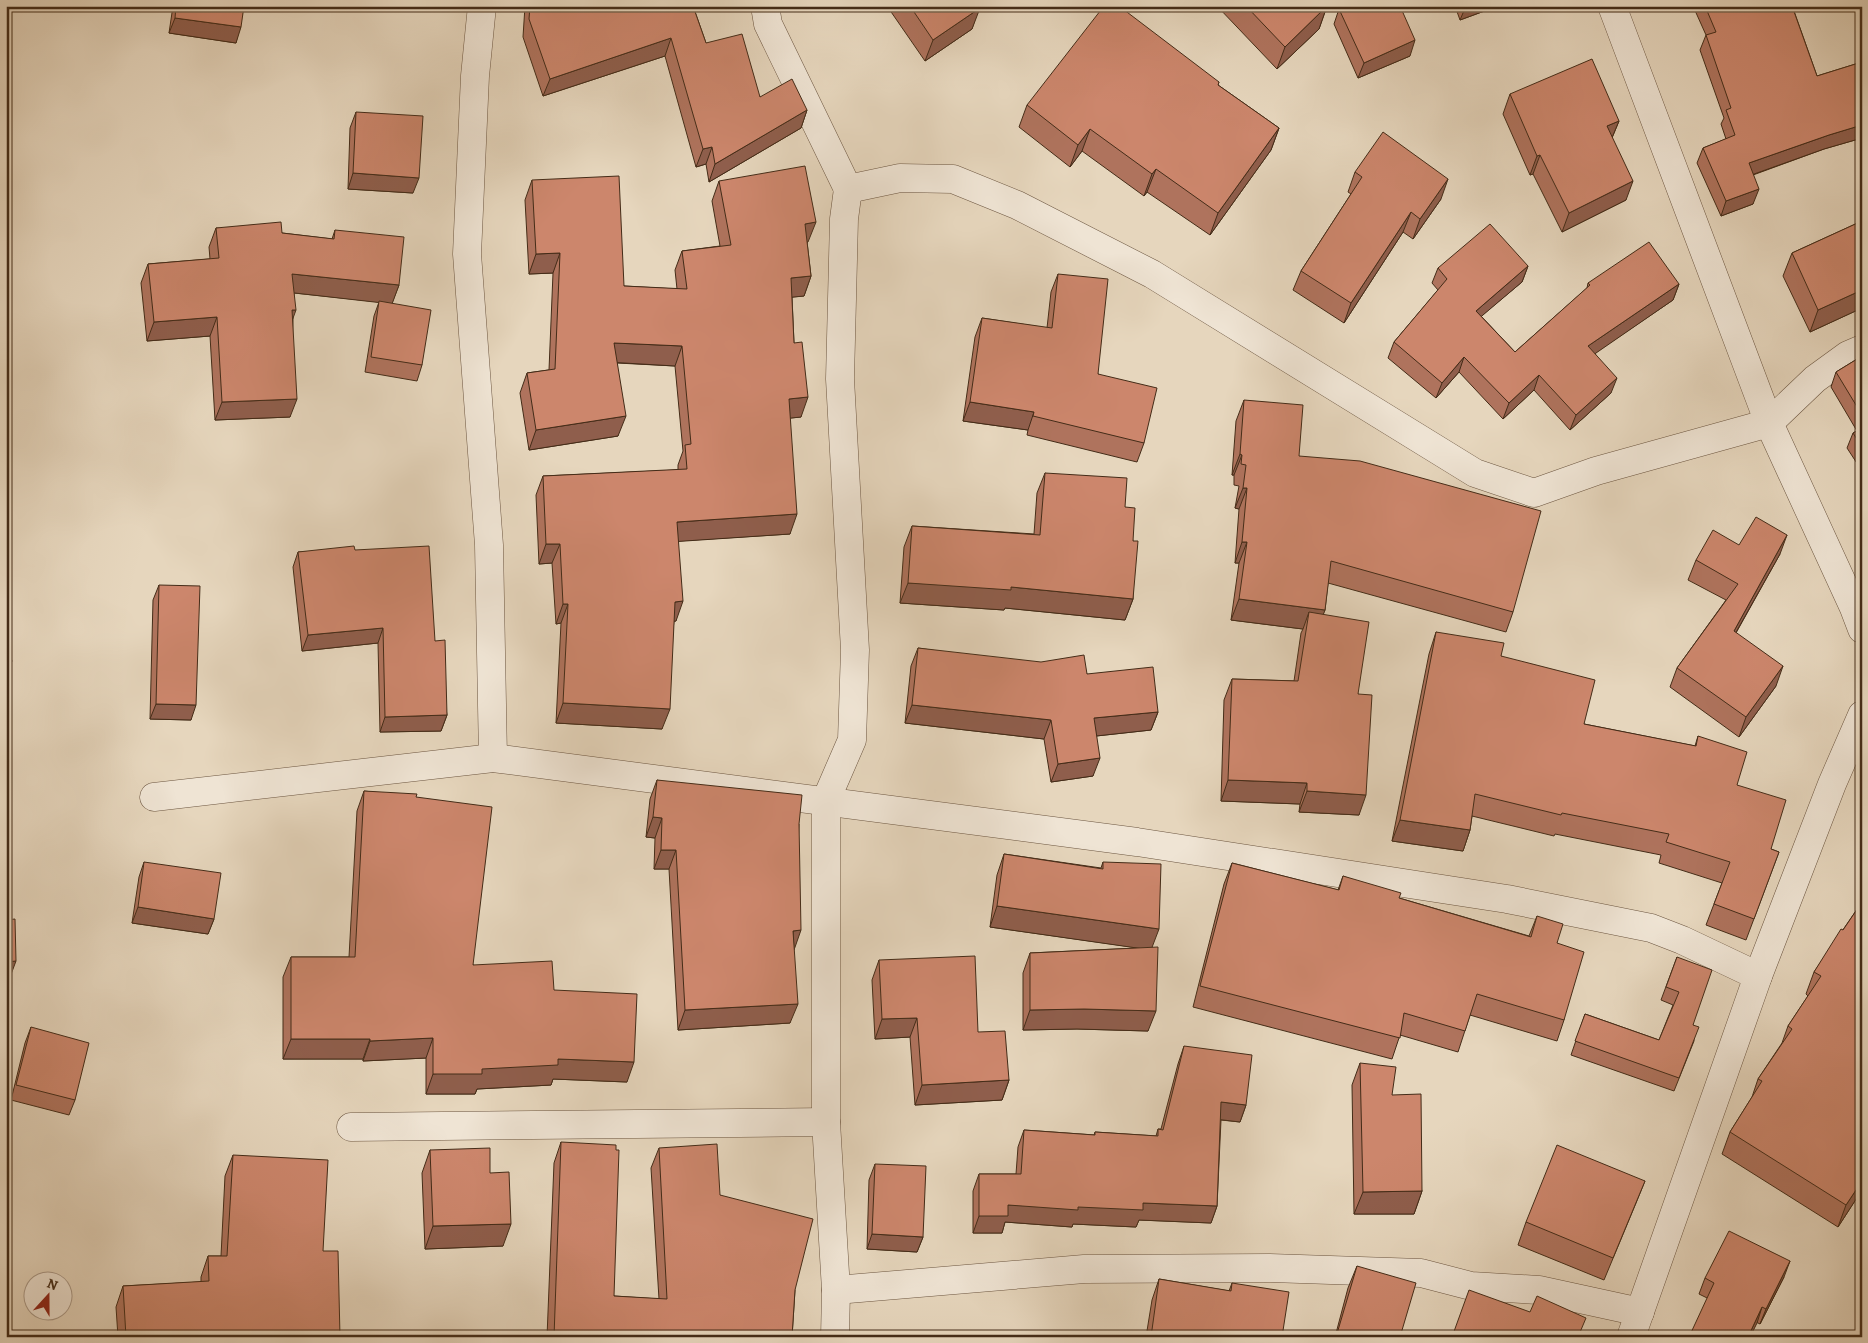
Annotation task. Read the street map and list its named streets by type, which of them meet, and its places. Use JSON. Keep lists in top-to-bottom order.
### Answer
{
  "north": "top"
}
